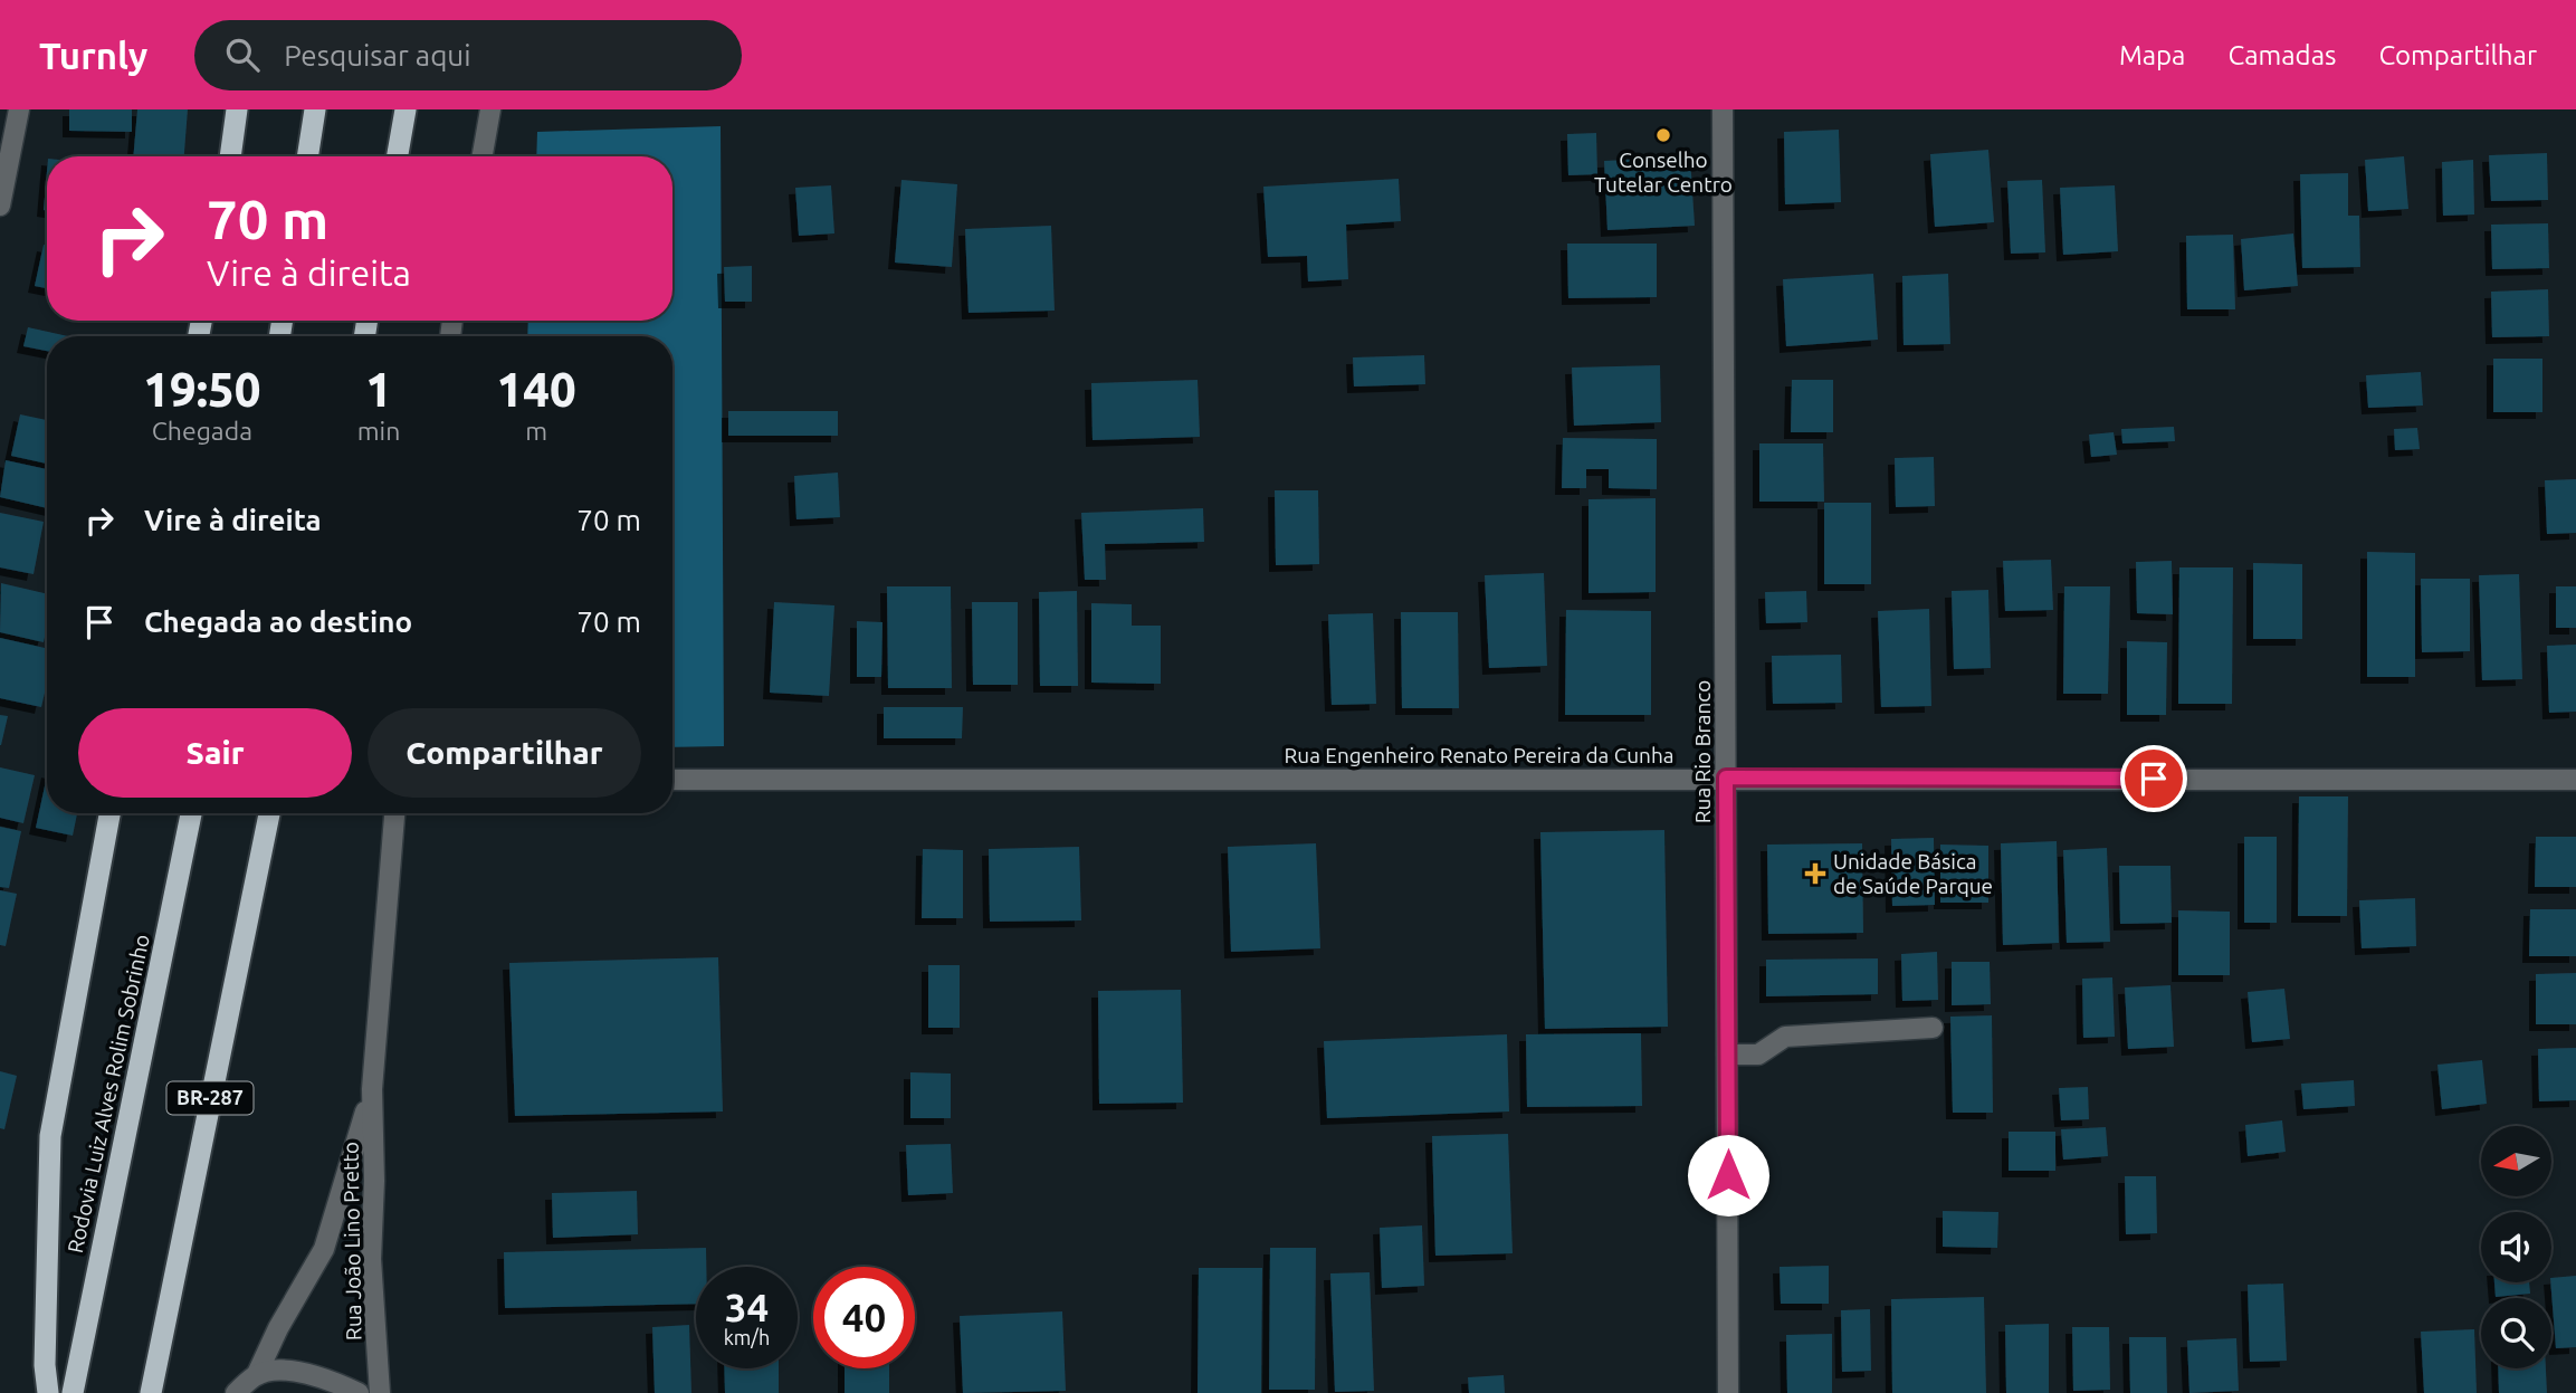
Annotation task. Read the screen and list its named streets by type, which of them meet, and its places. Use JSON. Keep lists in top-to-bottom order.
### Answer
{
  "streets": {
    "highway": ["Rodovia Luiz Alves Rolim Sobrinho", "BR-287"],
    "street": ["Rua Rio Branco", "Rua Engenheiro Renato Pereira da Cunha", "Rua João Lino Pretto"]
  },
  "crossings": [
    ["Rua Rio Branco", "Rua Engenheiro Renato Pereira da Cunha"]
  ],
  "places": {
    "other": ["Conselho Tutelar Centro"],
    "health": ["Unidade Básica de Saúde Parque"]
  },
  "north": "left",
  "page": {
    "header": "Turnly",
    "search": "Pesquisar aqui",
    "nav": ["Mapa", "Camadas", "Compartilhar"],
    "turn": ["70 m", "Vire à direita"],
    "eta": [
      "19:50",
      "Chegada",
      "1",
      "min",
      "140",
      "m"
    ],
    "list": [
      {
        "name": "Vire à direita",
        "value": "70 m"
      },
      {
        "name": "Chegada ao destino",
        "value": "70 m"
      }
    ],
    "buttons": ["Sair", "Compartilhar"],
    "speed": "34 km/h",
    "limit": "40"
  }
}
